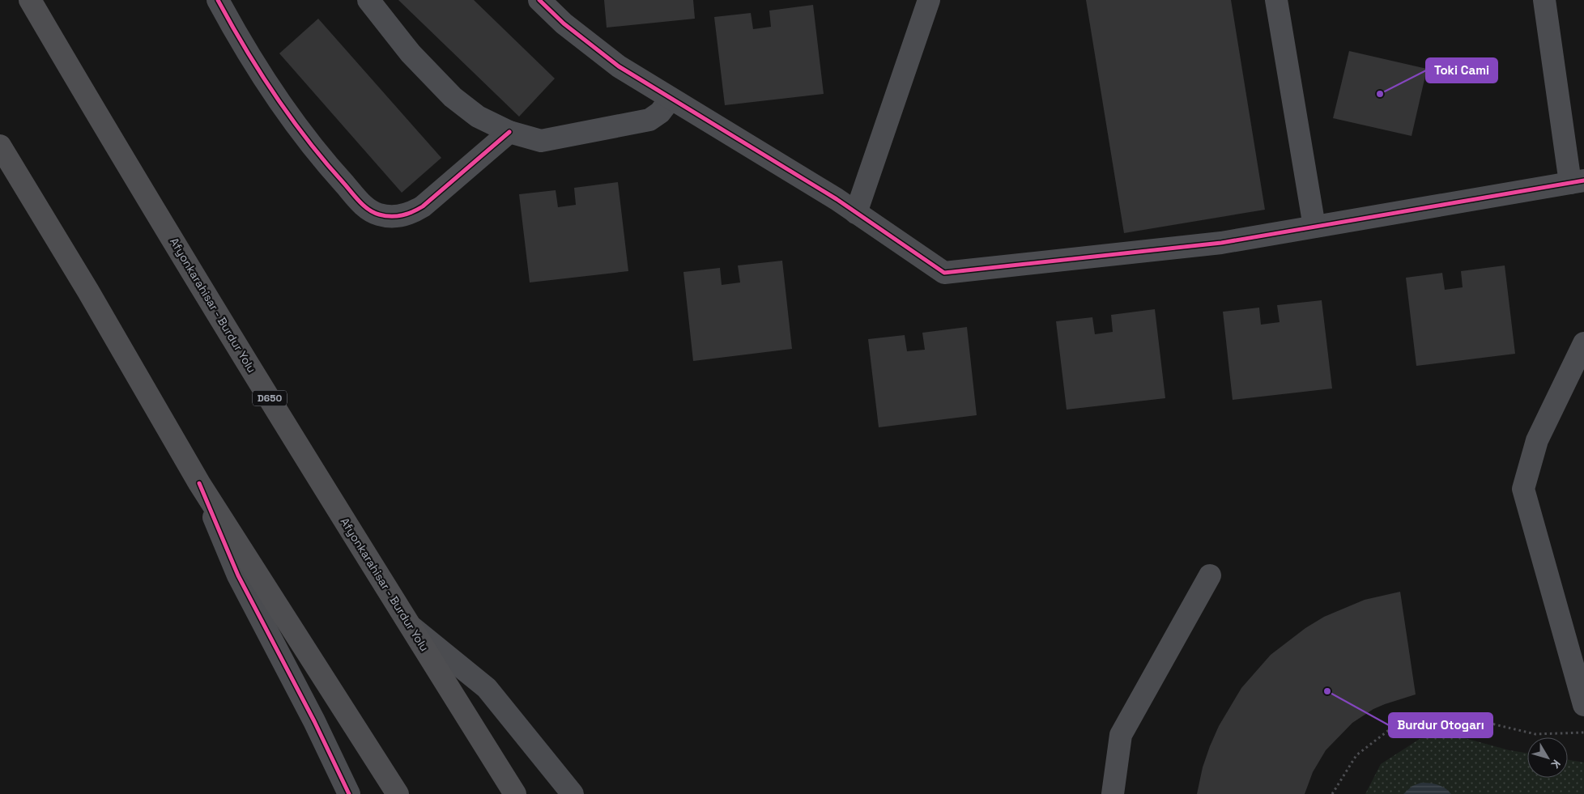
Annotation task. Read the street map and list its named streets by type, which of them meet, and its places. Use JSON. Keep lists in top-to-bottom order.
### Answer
{
  "streets": {
    "highway": ["Afyonkarahisar - Burdur Yolu", "D650"]
  },
  "places": ["Toki Cami", "Burdur Otogarı"],
  "north": "bottom right"
}
